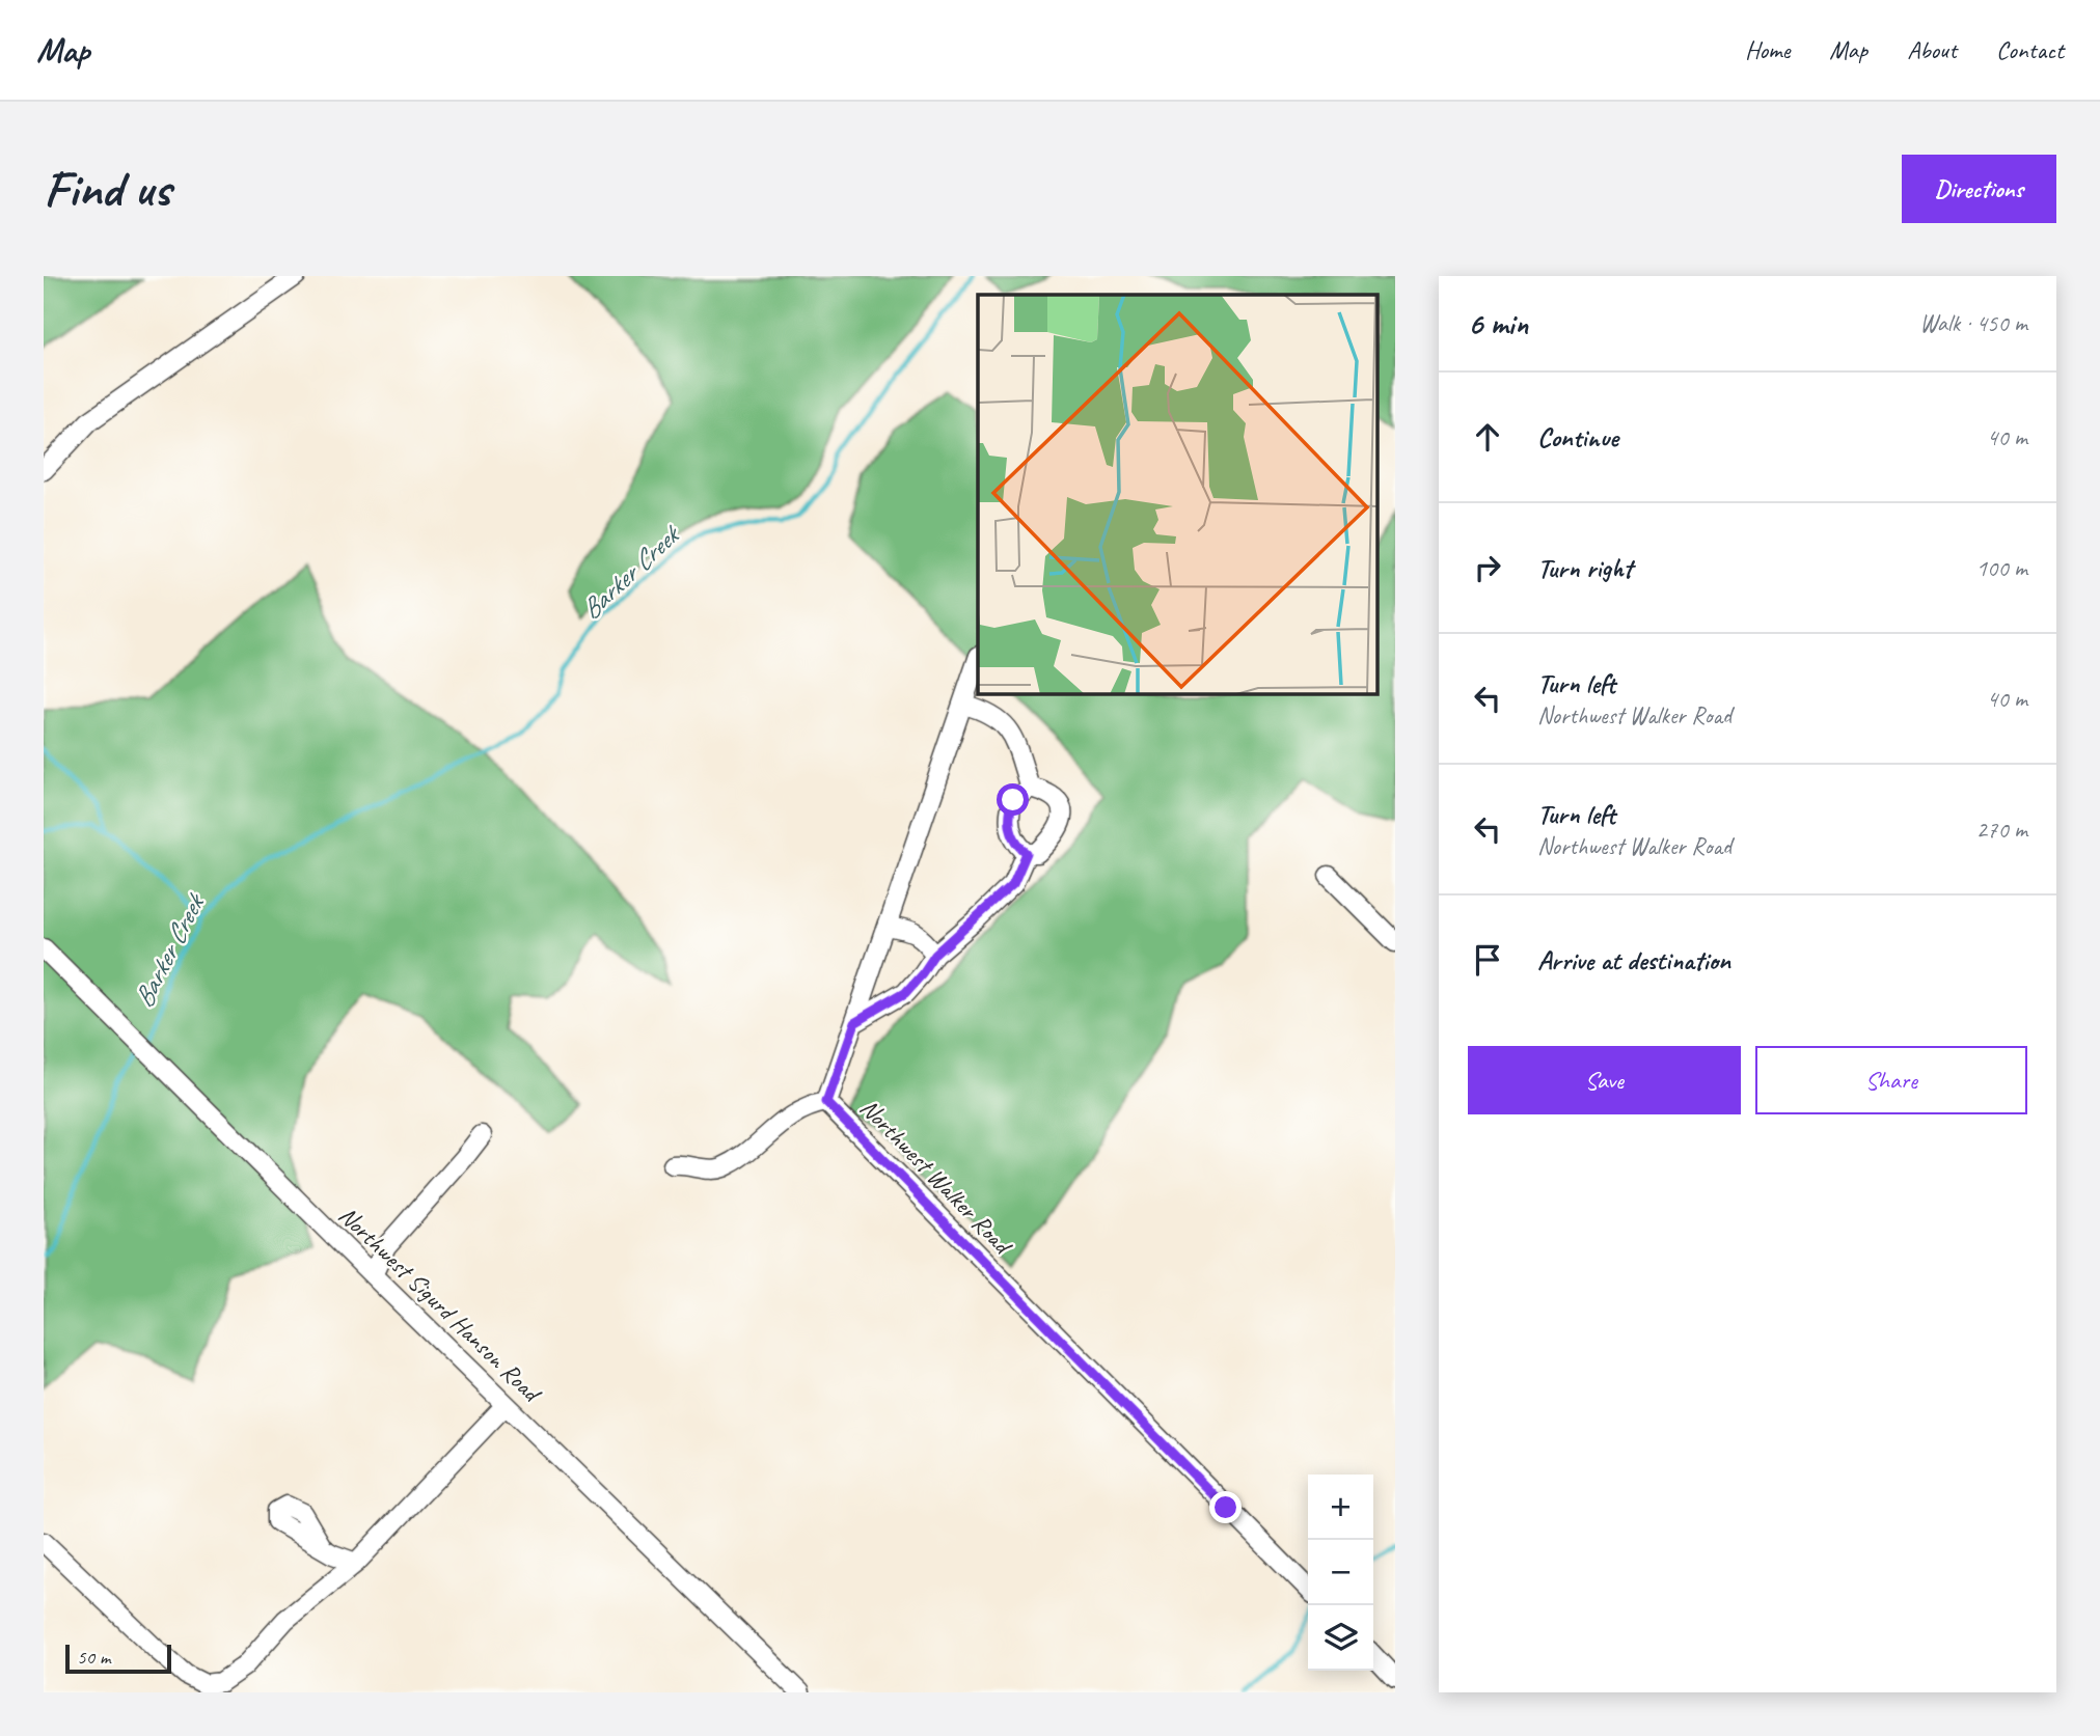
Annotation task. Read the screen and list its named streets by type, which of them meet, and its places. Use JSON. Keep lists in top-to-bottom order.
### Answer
{
  "streets": {
    "street": ["Northwest Walker Road", "Northwest Sigurd Hanson Road"]
  },
  "water": ["Barker Creek"],
  "scale_bar": "50 m",
  "page": {
    "header": "Map",
    "nav": [
      "Home",
      "Map",
      "About",
      "Contact"
    ],
    "buttons": [
      "Directions",
      ["Save", "Share"]
    ],
    "title": "Find us",
    "heading": ["6 min", "Walk · 450 m"],
    "list": [
      ["Continue", "40 m"],
      ["Turn right", "100 m"],
      ["Turn left", "Northwest Walker Road", "40 m"],
      ["Turn left", "Northwest Walker Road", "270 m"],
      "Arrive at destination"
    ],
    "map_buttons": ["+", "−"],
    "scale": "50 m"
  }
}
